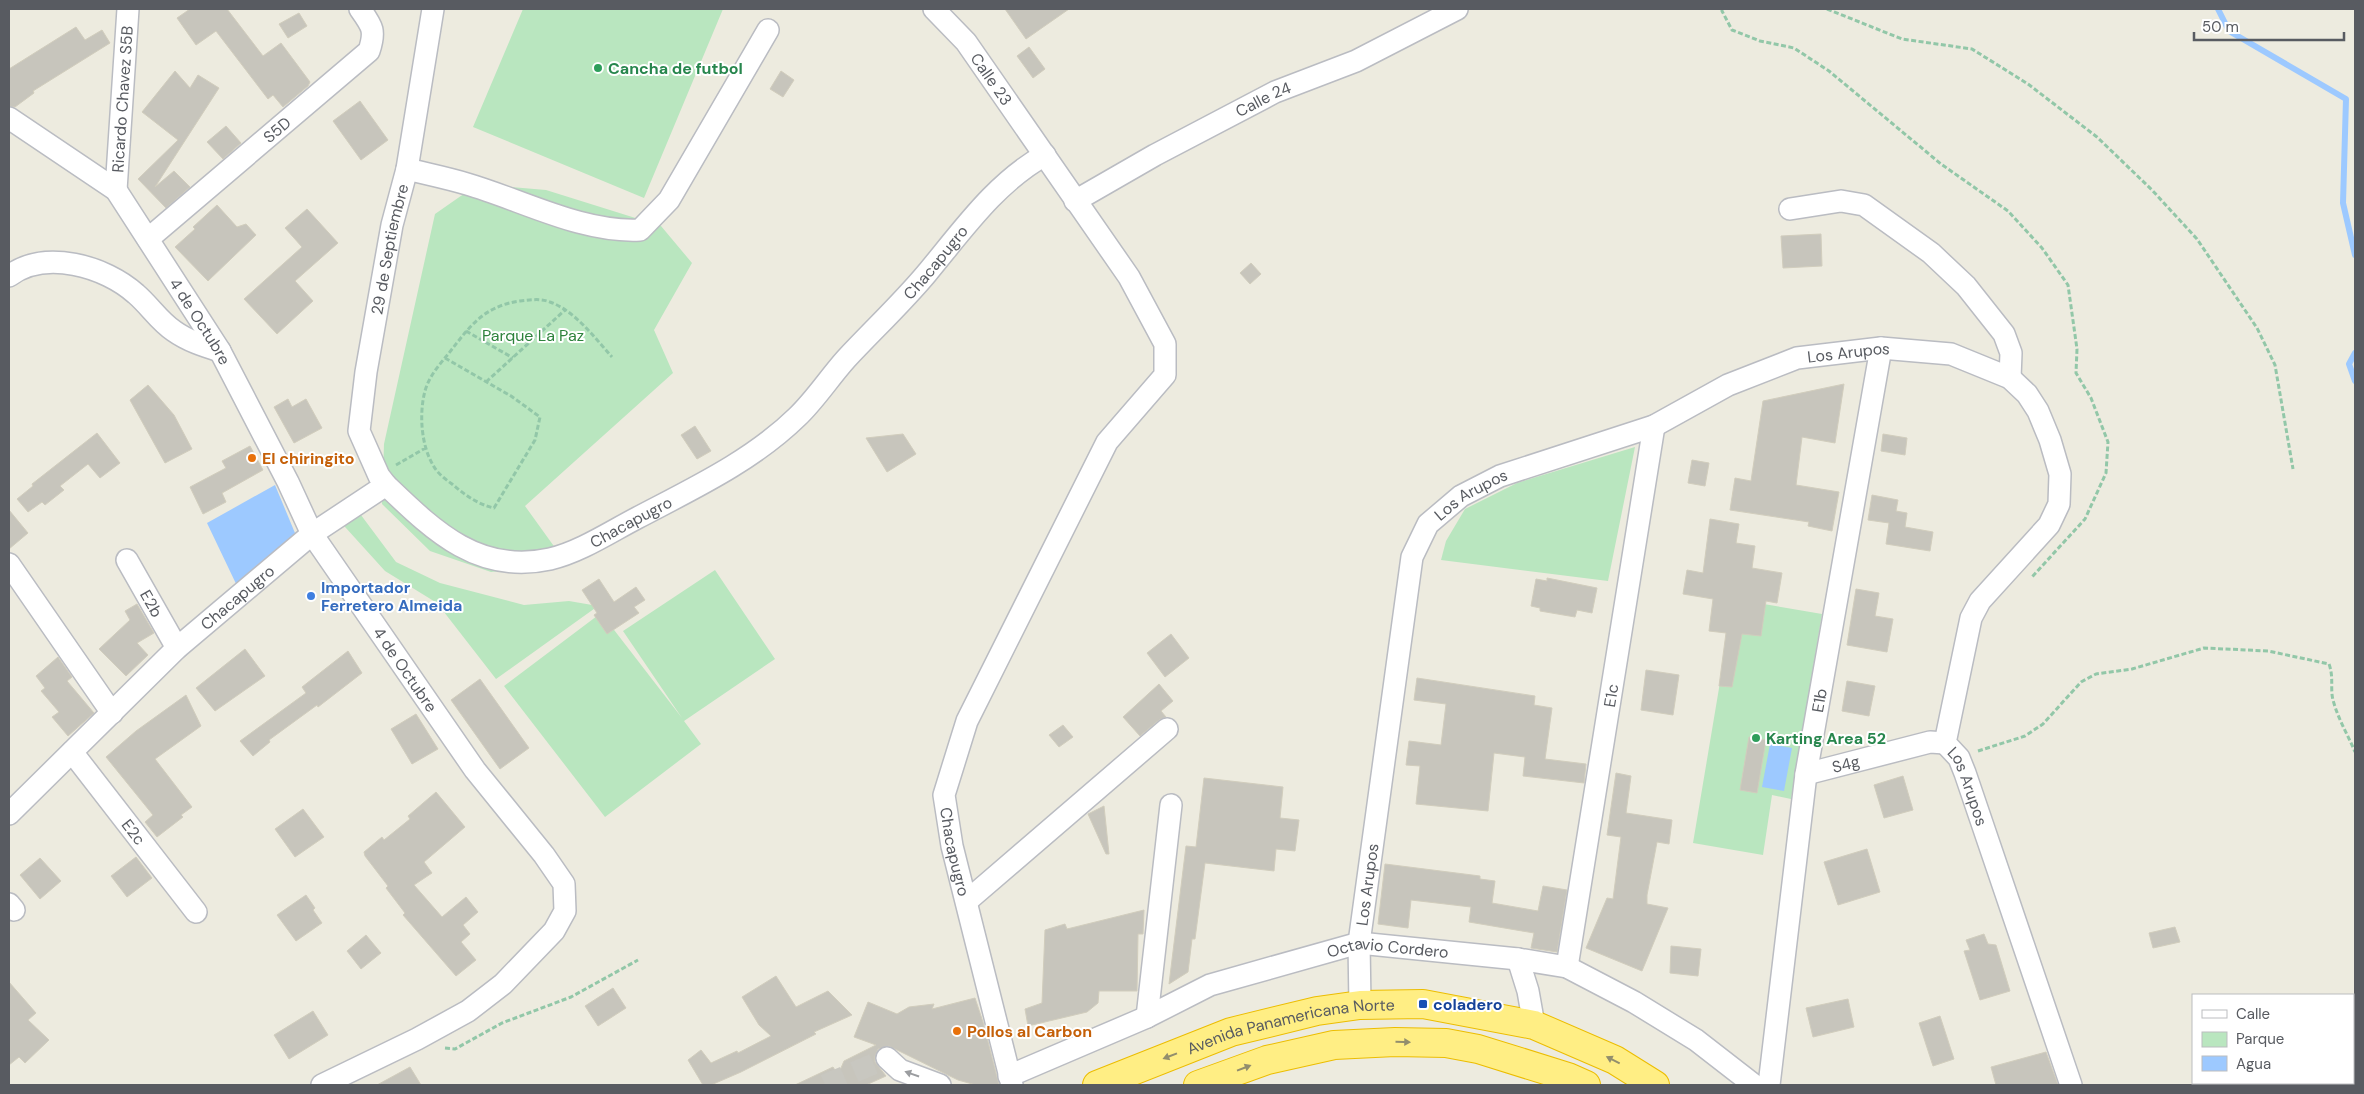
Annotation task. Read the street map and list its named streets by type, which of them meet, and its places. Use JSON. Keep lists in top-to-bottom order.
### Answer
{
  "streets": {
    "highway": ["Avenida Panamericana Norte"],
    "street": [
      "Calle 23",
      "Ricardo Chavez S5B",
      "Calle 24",
      "S5D",
      "29 de Septiembre",
      "Chacapugro",
      "4 de Octubre",
      "Los Arupos",
      "E2b",
      "E1c",
      "E1b",
      "S4g",
      "E2c",
      "Octavio Cordero"
    ]
  },
  "crossings": [
    ["Calle 23", "Chacapugro"],
    ["Ricardo Chavez S5B", "4 de Octubre"],
    ["Calle 24", "Chacapugro"],
    ["S5D", "4 de Octubre"],
    ["29 de Septiembre", "Chacapugro"],
    ["Chacapugro", "4 de Octubre"],
    ["Chacapugro", "E2b"],
    ["Chacapugro", "E2c"],
    ["Chacapugro", "Octavio Cordero"],
    ["Los Arupos", "E1c"],
    ["Los Arupos", "E1b"],
    ["Los Arupos", "S4g"],
    ["Los Arupos", "Octavio Cordero"],
    ["Los Arupos", "Avenida Panamericana Norte"],
    ["E1c", "Octavio Cordero"],
    ["E1b", "S4g"]
  ],
  "parks": ["Parque La Paz"],
  "places": {
    "other": [
      "Cancha de futbol",
      "El chiringito",
      "Importador Ferretero Almeida",
      "Karting Area 52",
      "Pollos al Carbon"
    ],
    "transit": ["coladero"]
  },
  "legend": ["Calle", "Parque", "Agua"],
  "scale_bar": "50 m"
}
